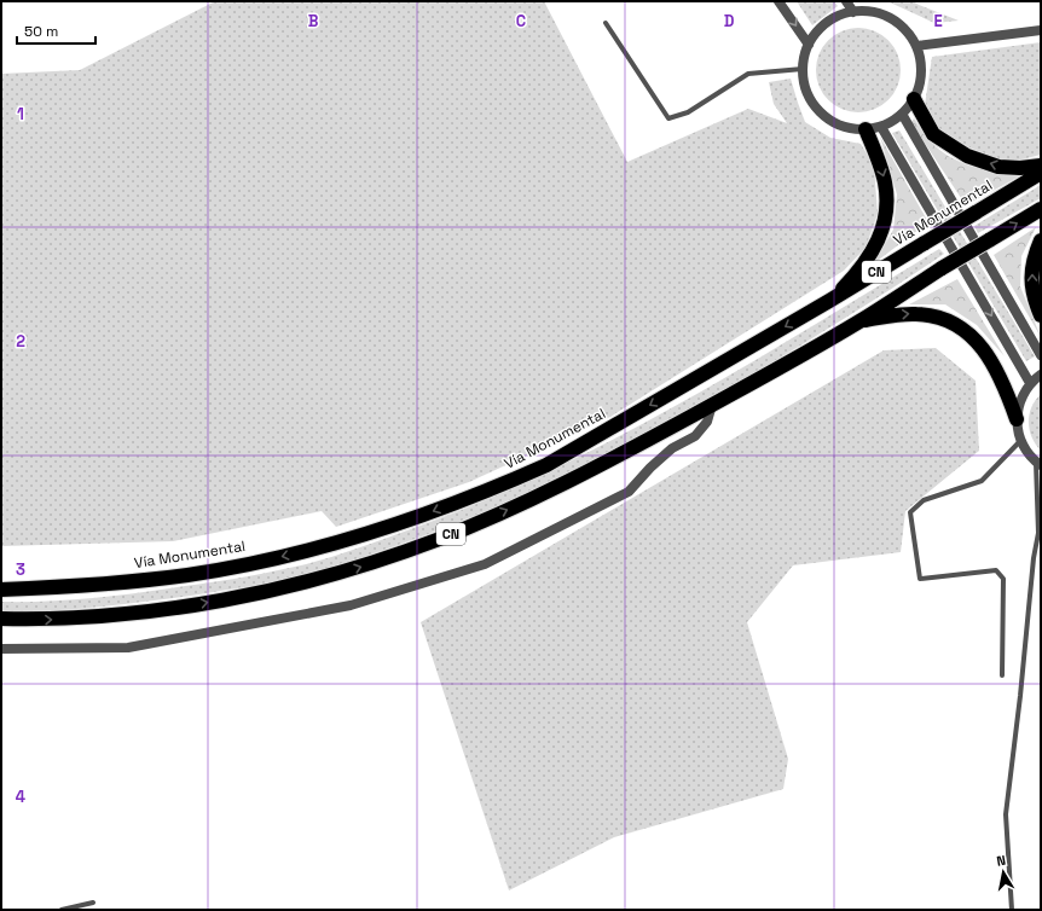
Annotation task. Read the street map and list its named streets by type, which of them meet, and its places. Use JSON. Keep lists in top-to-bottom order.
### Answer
{
  "streets": {
    "highway": ["Vía Monumental", "CN"]
  },
  "scale_bar": "50 m",
  "north": "top",
  "grid": {
    "columns": [
      "B",
      "C",
      "D",
      "E"
    ],
    "rows": [
      "1",
      "2",
      "3",
      "4"
    ]
  }
}
